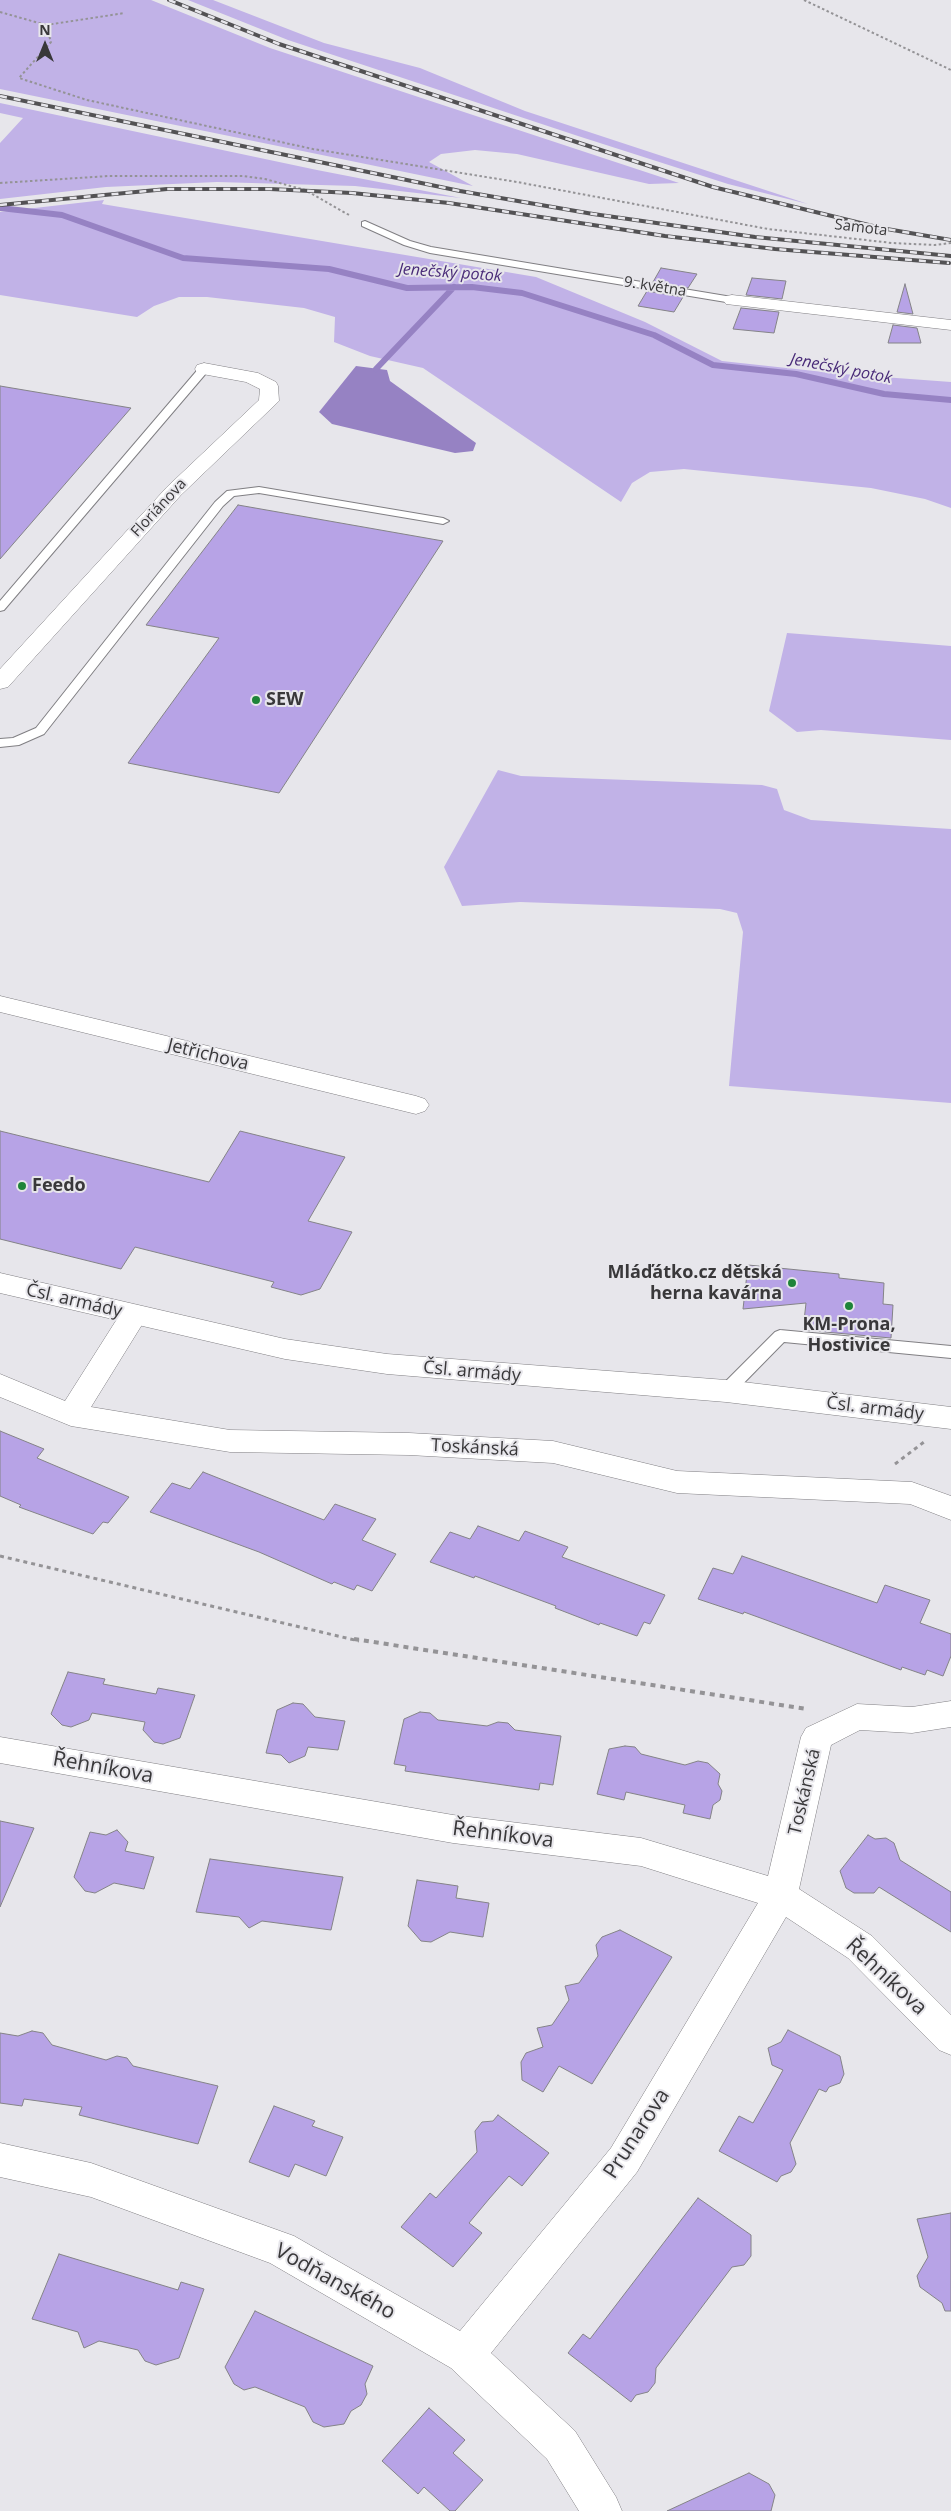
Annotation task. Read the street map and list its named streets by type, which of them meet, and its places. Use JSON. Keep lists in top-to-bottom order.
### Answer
{
  "streets": {
    "street": [
      "9. května",
      "Floriánova",
      "Jetřichova",
      "Čsl. armády",
      "Toskánská",
      "Řehníkova",
      "Prunarova",
      "Vodňanského"
    ],
    "path": ["Samota"]
  },
  "crossings": [
    ["Toskánská", "Řehníkova"],
    ["Toskánská", "Prunarova"],
    ["Řehníkova", "Prunarova"],
    ["Prunarova", "Vodňanského"]
  ],
  "water": ["Jenečský potok"],
  "places": [
    "SEW",
    "Feedo",
    "Mláďátko.cz dětská herna kavárna",
    "KM-Prona, Hostivice"
  ],
  "north": "top"
}
